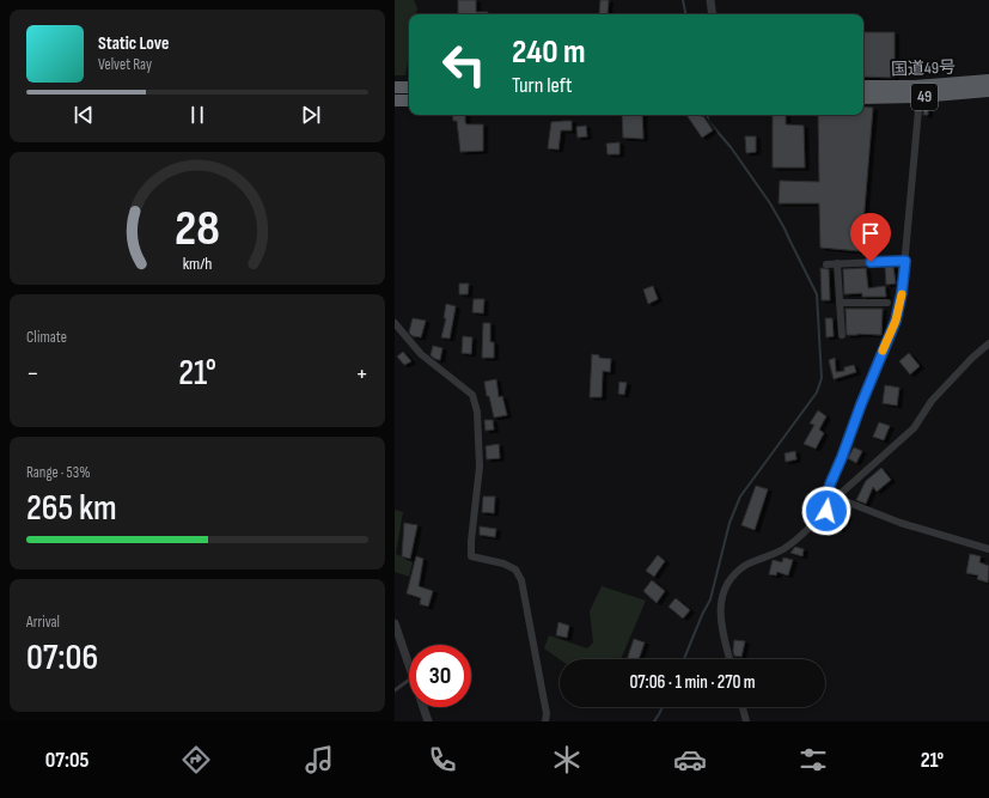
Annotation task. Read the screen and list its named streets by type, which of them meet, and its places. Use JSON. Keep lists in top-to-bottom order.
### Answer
{
  "streets": {
    "highway": ["国道49号", "49"]
  },
  "page": {
    "turn": ["240 m", "Turn left"],
    "song": ["Static Love", "Velvet Ray"],
    "tile": [
      "Climate",
      ["Range · 53%", "265 km"],
      ["Arrival", "07:06"]
    ],
    "heat": ["−", "21°", "+"],
    "limit": "30",
    "trip": "07:06 · 1 min · 270 m",
    "tabs": ["07:05", "21°"],
    "gauge": ["28", "km/h"]
  }
}
